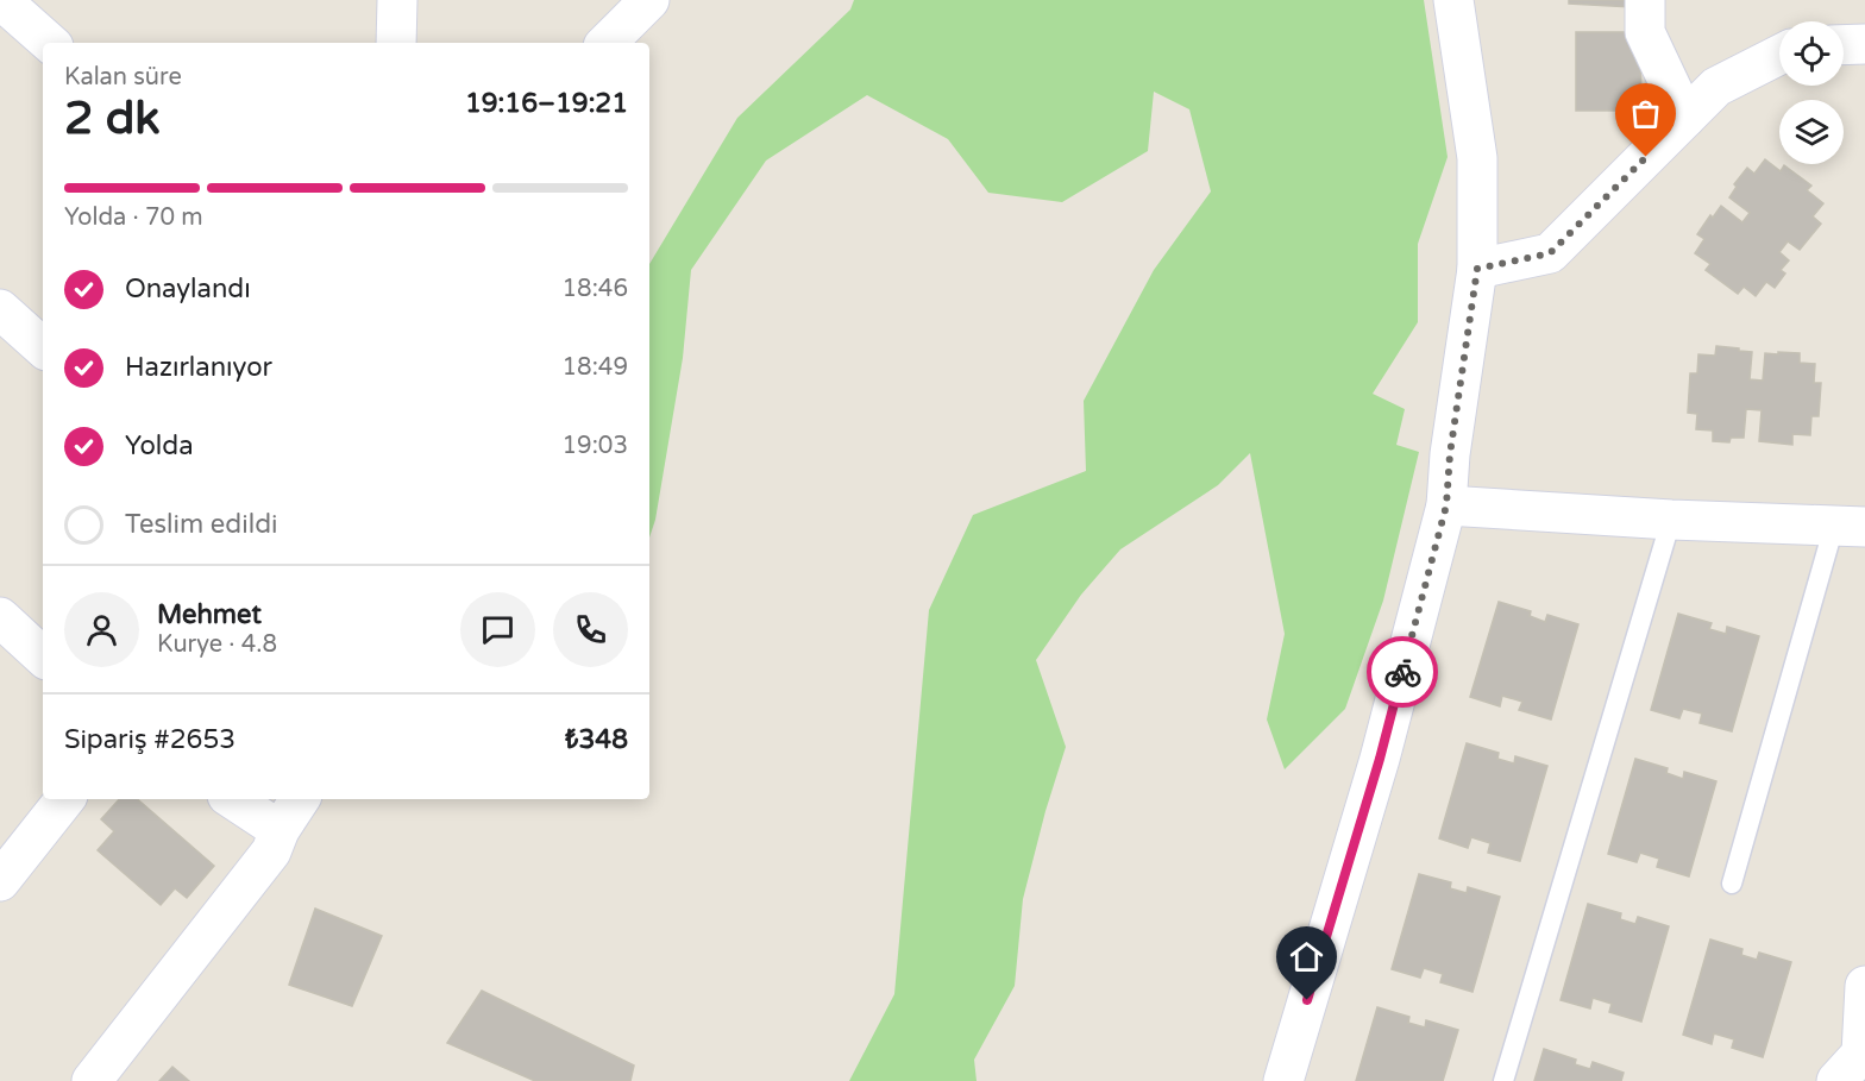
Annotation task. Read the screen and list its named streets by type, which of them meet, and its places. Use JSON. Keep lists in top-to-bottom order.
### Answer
{
  "page": {
    "heading": ["2 dk", "Kalan süre", "19:16–19:21"],
    "panel": [
      "Mehmet",
      "Kurye · 4.8",
      "Sipariş #2653",
      "₺348"
    ],
    "bar": "Yolda · 70 m",
    "list": [
      ["Onaylandı", "18:46"],
      ["Hazırlanıyor", "18:49"],
      ["Yolda", "19:03"],
      "Teslim edildi"
    ]
  }
}
